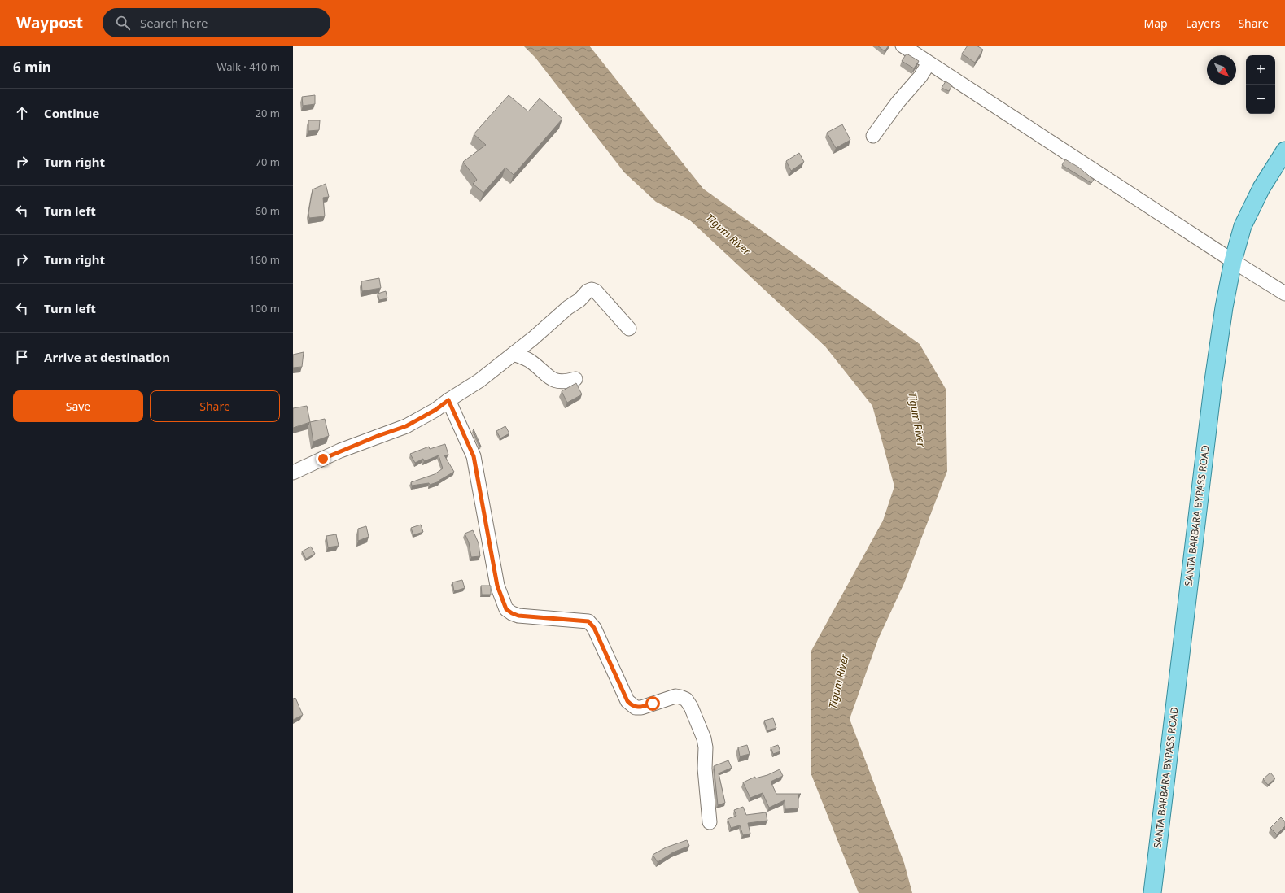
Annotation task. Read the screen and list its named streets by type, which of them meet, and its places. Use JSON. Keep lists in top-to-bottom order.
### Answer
{
  "streets": {
    "main road": ["SANTA BARBARA BYPASS ROAD"]
  },
  "water": ["Tigum River"],
  "north": "bottom right",
  "page": {
    "header": "Waypost",
    "search": "Search here",
    "nav": ["Map", "Layers", "Share"],
    "heading": ["6 min", "Walk · 410 m"],
    "map_buttons": ["+", "−"],
    "list": [
      ["Continue", "20 m"],
      ["Turn right", "70 m"],
      ["Turn left", "60 m"],
      ["Turn right", "160 m"],
      ["Turn left", "100 m"],
      "Arrive at destination"
    ],
    "buttons": ["Save", "Share"]
  }
}
